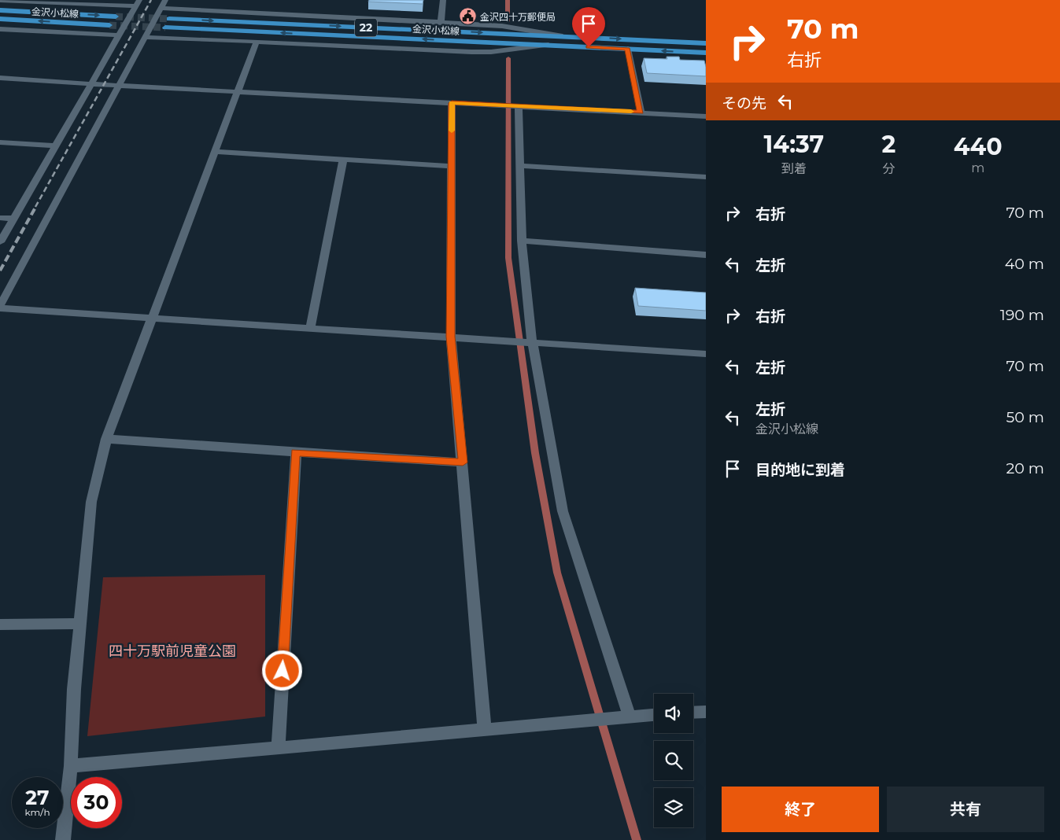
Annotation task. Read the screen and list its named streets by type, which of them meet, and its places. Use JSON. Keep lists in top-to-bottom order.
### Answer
{
  "streets": {
    "main road": ["金沢小松線", "22"]
  },
  "parks": ["四十万駅前児童公園"],
  "places": {
    "public building": ["金沢四十万郵便局"]
  },
  "page": {
    "turn": ["70 m", "右折"],
    "then": "その先",
    "eta": [
      "14:37",
      "到着",
      "2",
      "分",
      "440",
      "m"
    ],
    "list": [
      {
        "name": "右折",
        "value": "70 m"
      },
      {
        "name": "左折",
        "value": "40 m"
      },
      {
        "name": "右折",
        "value": "190 m"
      },
      {
        "name": "左折",
        "value": "70 m"
      },
      {
        "name": "左折",
        "note": "金沢小松線",
        "value": "50 m"
      },
      {
        "name": "目的地に到着",
        "value": "20 m"
      }
    ],
    "speed": "27 km/h",
    "limit": "30",
    "buttons": ["終了", "共有"]
  }
}
